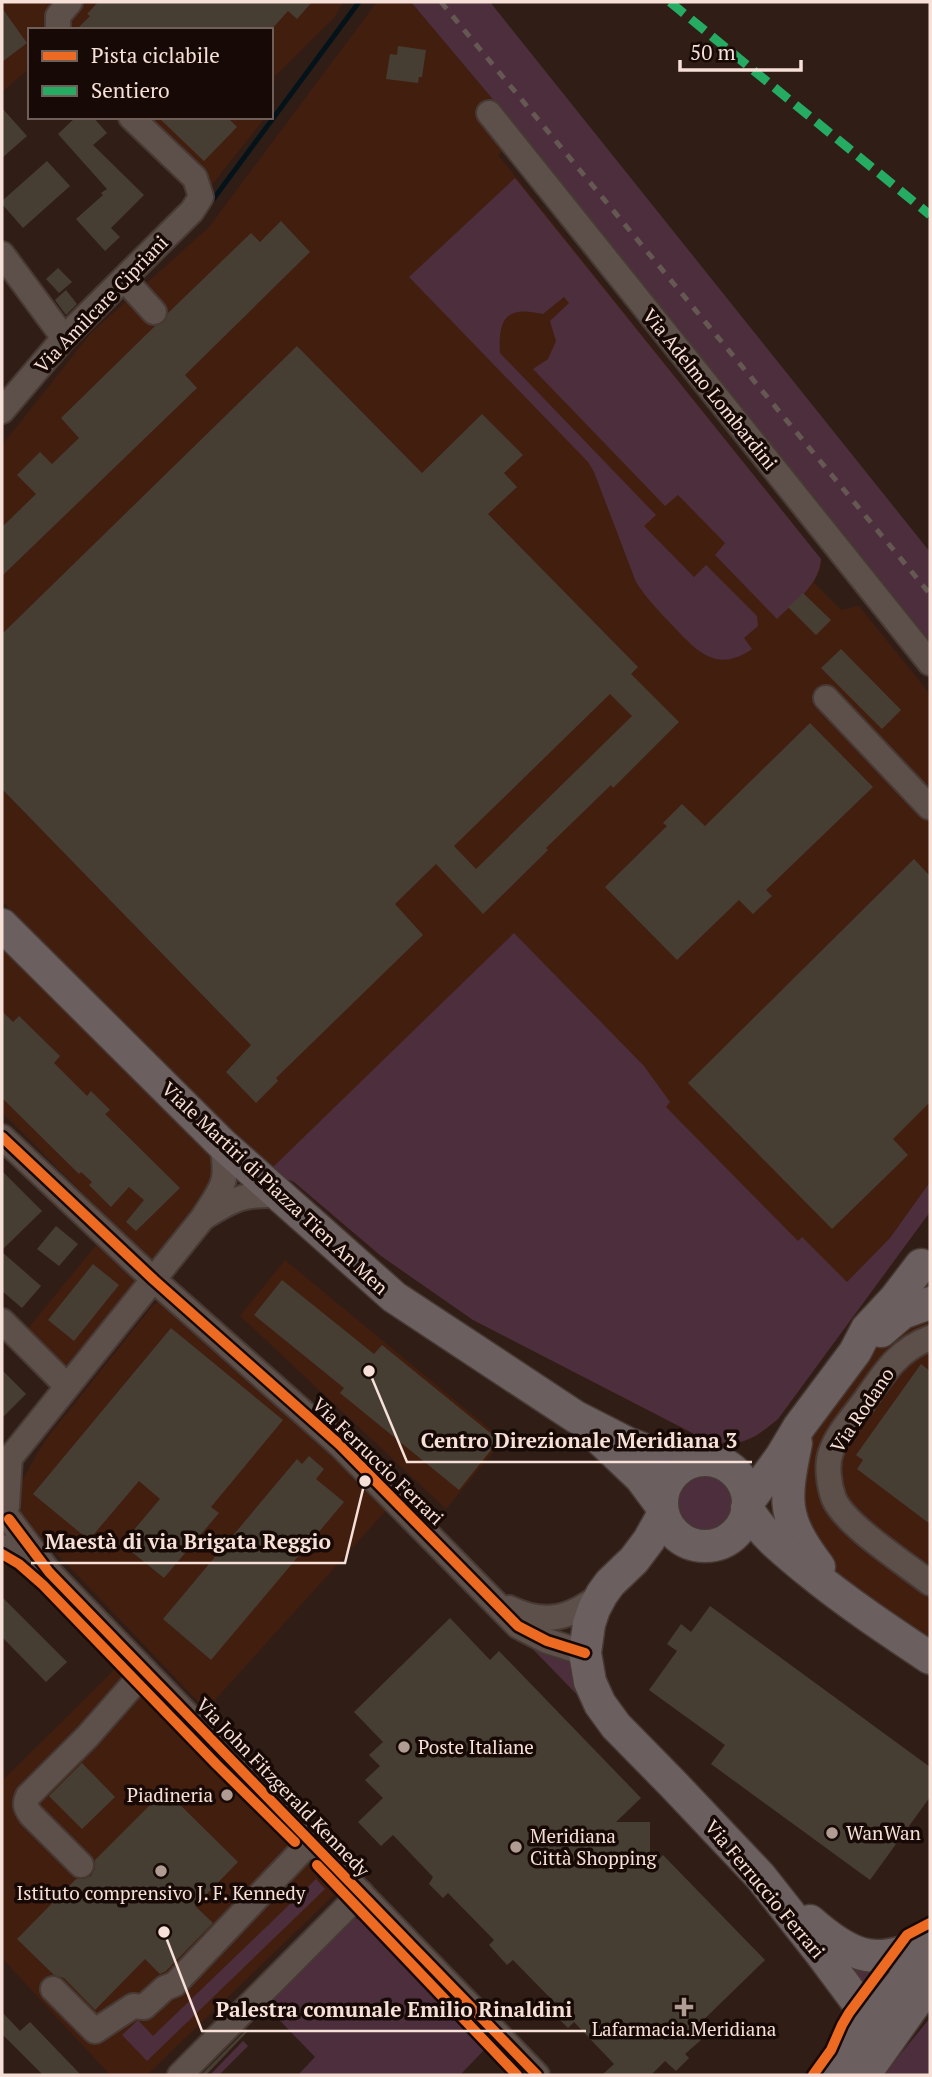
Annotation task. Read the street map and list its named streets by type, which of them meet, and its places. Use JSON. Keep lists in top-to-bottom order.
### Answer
{
  "streets": {
    "main road": ["Viale Martiri di Piazza Tien An Men", "Via Ferruccio Ferrari"],
    "street": [
      "Via Amilcare Cipriani",
      "Via Adelmo Lombardini",
      "Via Rodano",
      "Via John Fitzgerald Kennedy"
    ]
  },
  "places": {
    "other": [
      "Centro Direzionale Meridiana 3",
      "Maestà di via Brigata Reggio",
      "Poste Italiane",
      "Piadineria",
      "WanWan",
      "Meridiana Città Shopping",
      "Istituto comprensivo J. F. Kennedy",
      "Palestra comunale Emilio Rinaldini"
    ],
    "health": ["Lafarmacia.Meridiana"]
  },
  "legend": ["Pista ciclabile", "Sentiero"],
  "scale_bar": "50 m"
}
